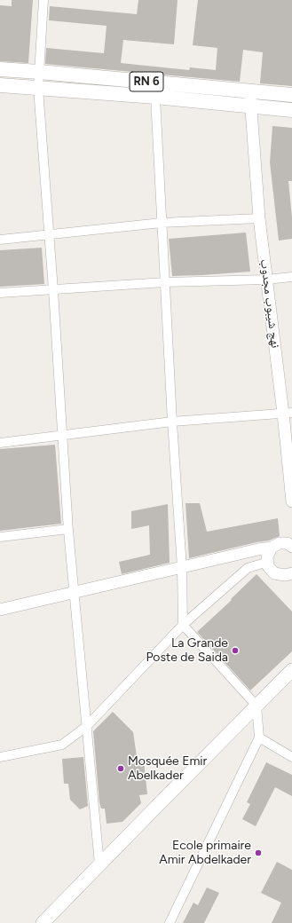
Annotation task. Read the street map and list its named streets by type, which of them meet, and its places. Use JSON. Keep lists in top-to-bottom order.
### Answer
{
  "streets": {
    "main road": ["RN 6"],
    "street": ["نهج شيبوب مجدوب"]
  },
  "crossings": [
    ["RN 6", "نهج شيبوب مجدوب"]
  ],
  "places": ["La Grande Poste de Saida", "Mosquée Emir Abelkader", "Ecole primaire Amir Abdelkader"]
}
